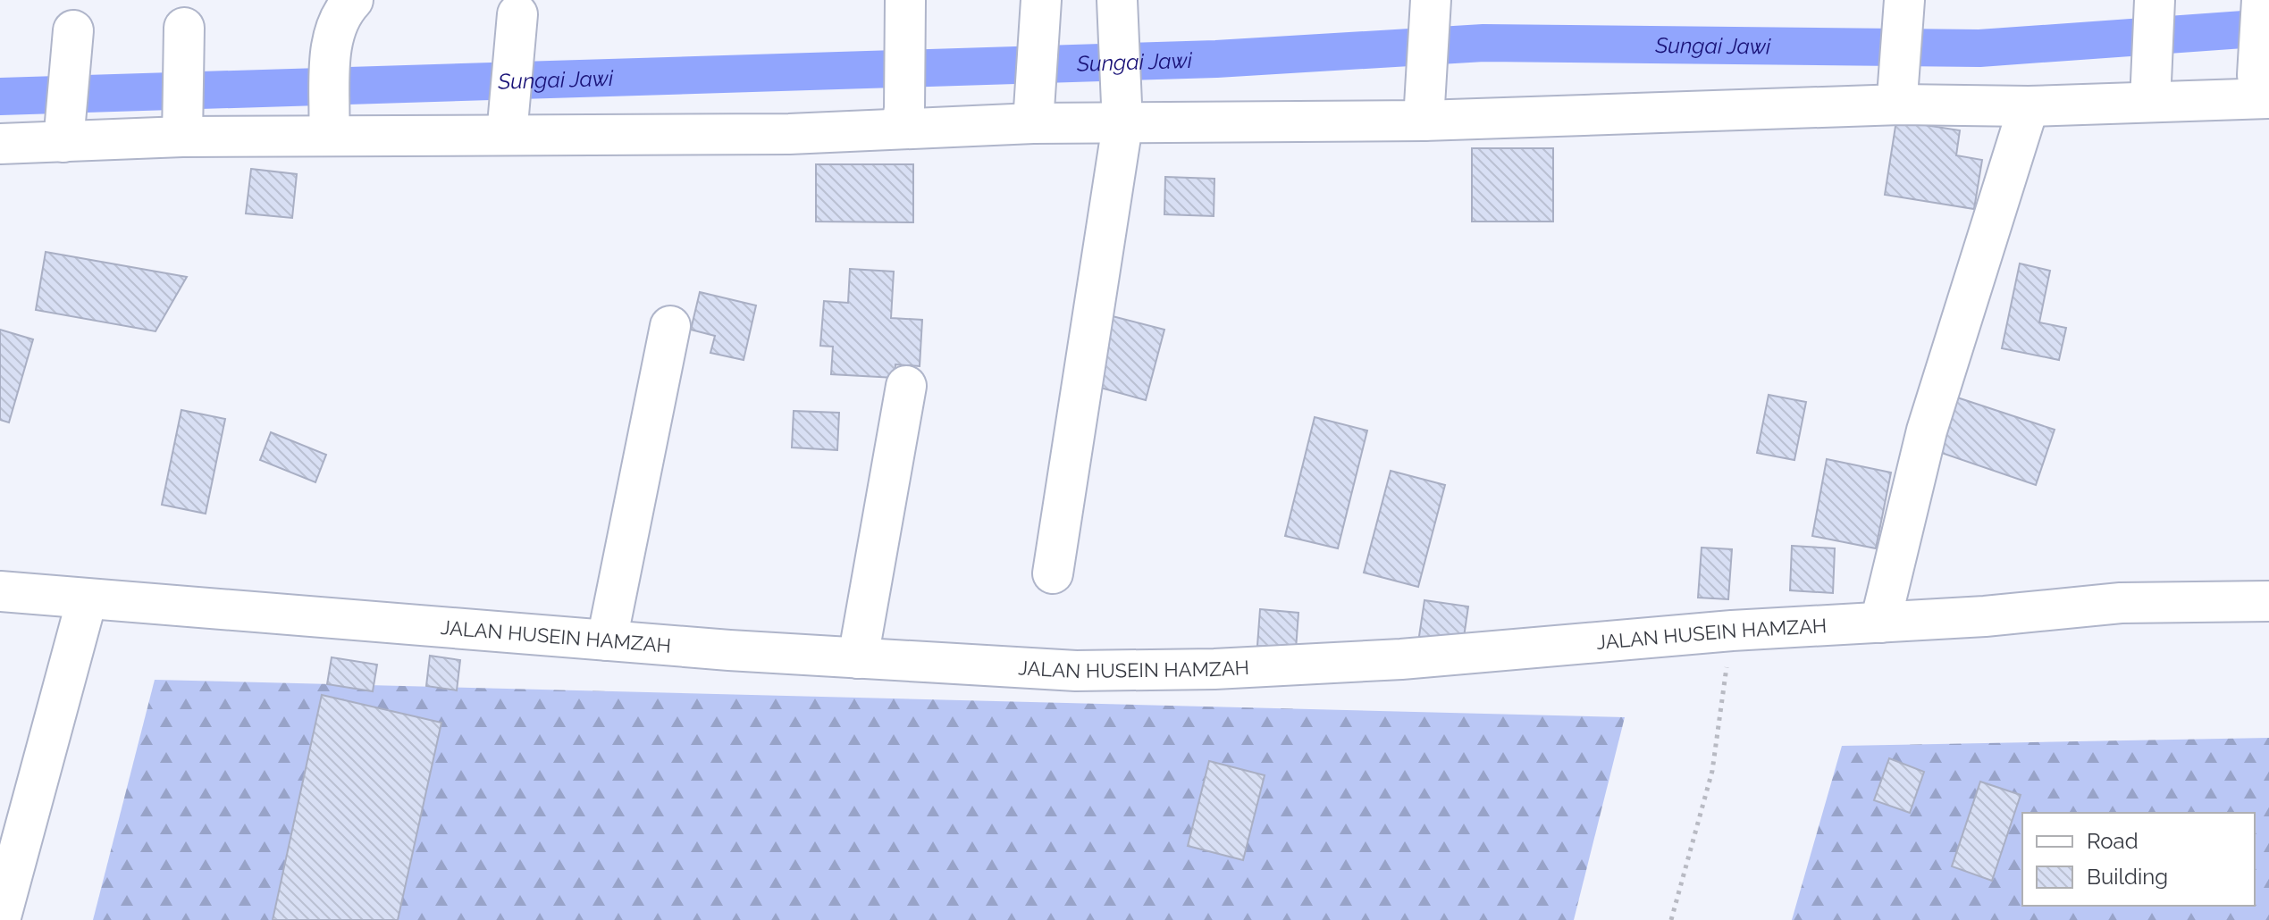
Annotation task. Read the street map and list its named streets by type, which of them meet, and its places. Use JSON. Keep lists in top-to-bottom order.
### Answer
{
  "streets": {
    "street": ["JALAN HUSEIN HAMZAH"]
  },
  "water": ["Sungai Jawi"],
  "legend": ["Road", "Building"]
}
